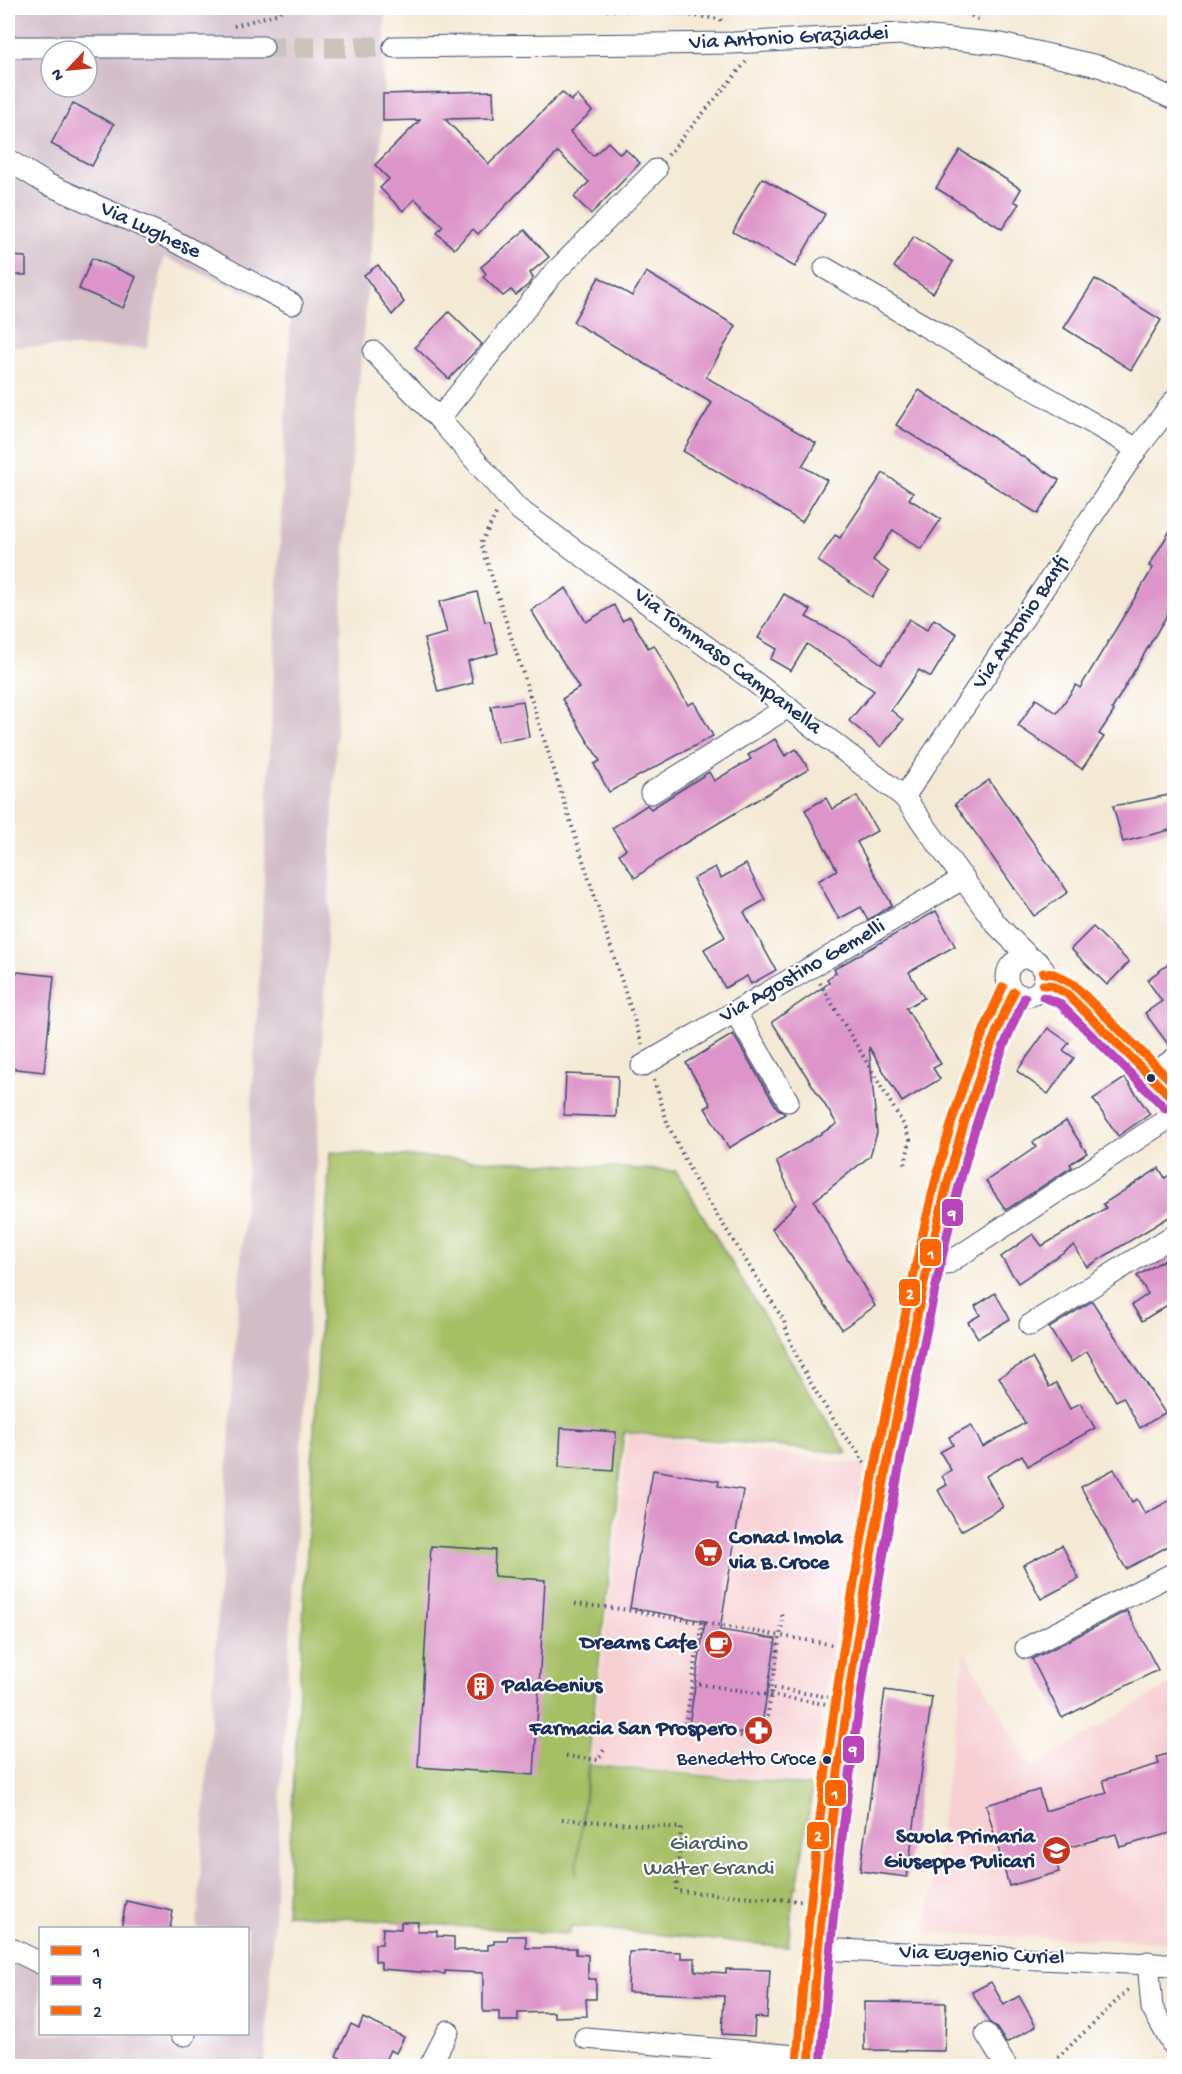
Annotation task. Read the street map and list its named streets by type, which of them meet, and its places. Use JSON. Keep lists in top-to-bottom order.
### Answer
{
  "streets": {
    "street": [
      "Via Antonio Graziadei",
      "Via Lughese",
      "Via Antonio Banfi",
      "Via Tommaso Campanella",
      "Via Agostino Gemelli",
      "Via Eugenio Curiel"
    ]
  },
  "crossings": [
    ["Via Antonio Banfi", "Via Tommaso Campanella"],
    ["Via Tommaso Campanella", "Via Agostino Gemelli"]
  ],
  "parks": ["Giardino Walter Grandi"],
  "places": {
    "supermarket": ["Conad Imola via B.Croce"],
    "cafe": ["Dreams Cafe"],
    "building": ["PalaGenius"],
    "pharmacy": ["Farmacia San Prospero"],
    "other": ["Benedetto Croce"],
    "school or university": ["Scuola Primaria Giuseppe Pulicari"]
  },
  "lines": ["transit line 2", "transit line 1", "transit line 9"],
  "legend": ["1", "9", "2"],
  "north": "bottom left"
}
